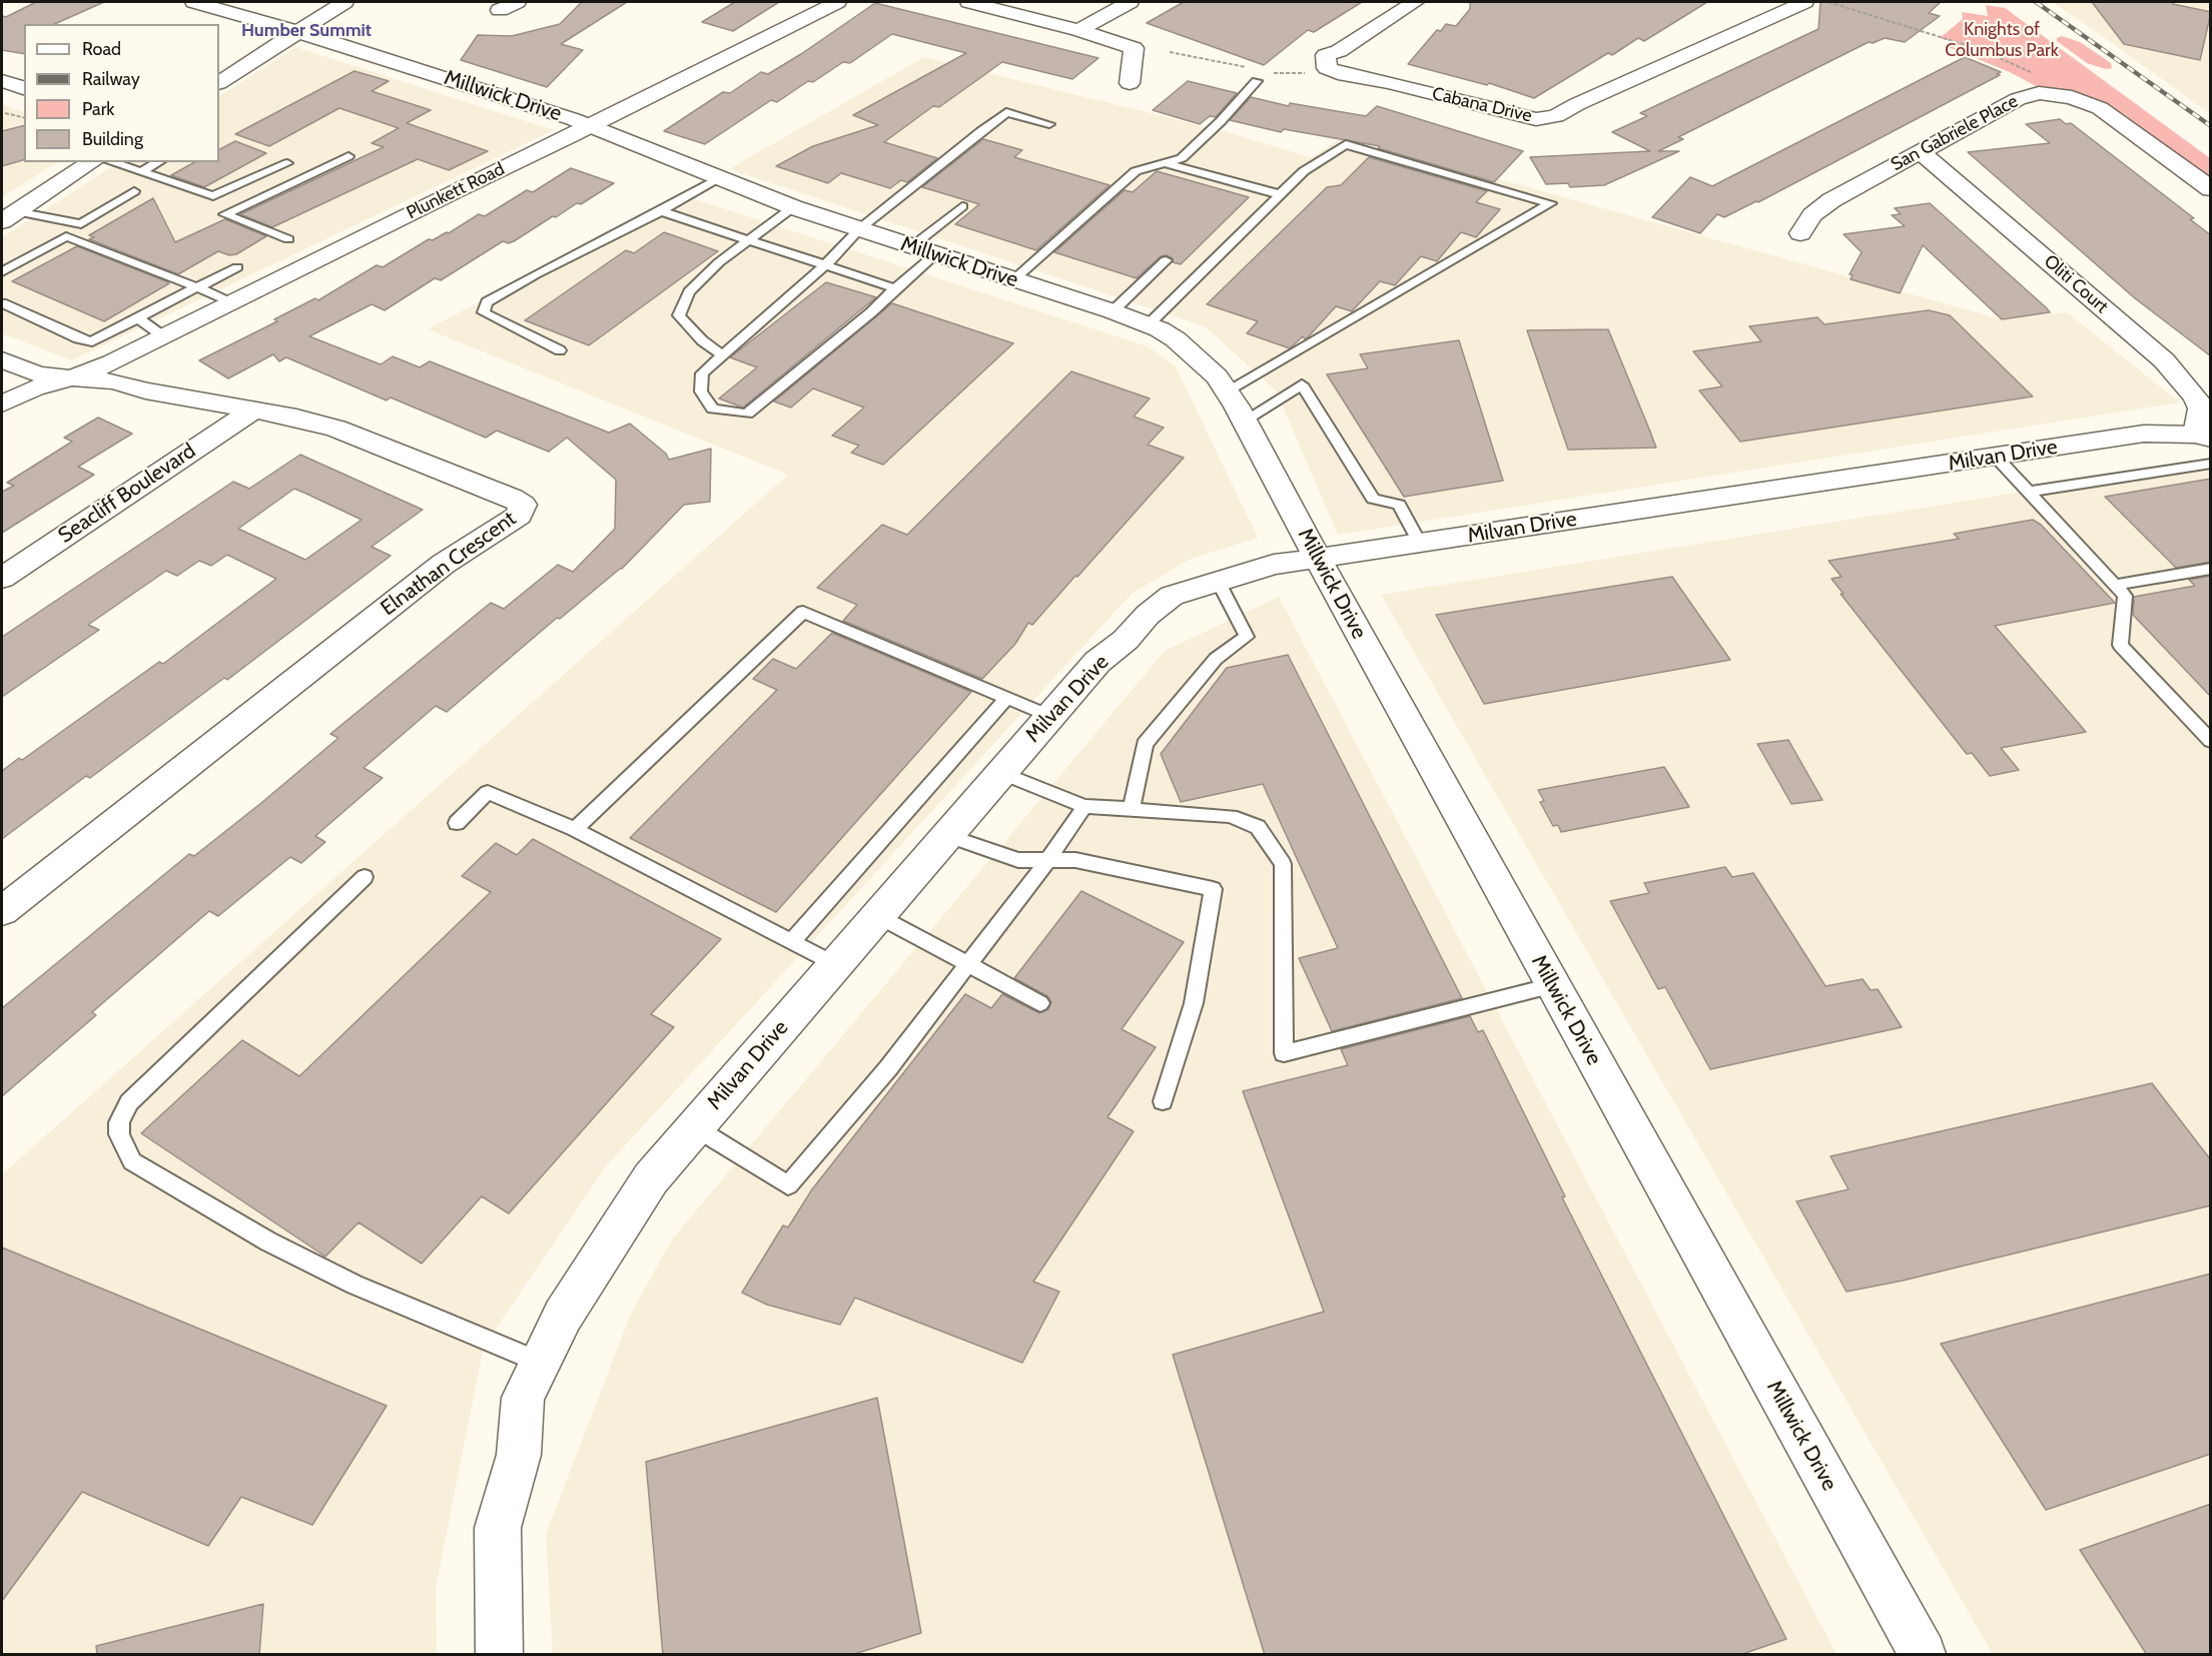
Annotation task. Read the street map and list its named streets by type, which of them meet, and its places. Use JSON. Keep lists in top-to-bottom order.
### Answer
{
  "streets": {
    "street": [
      "Millwick Drive",
      "Cabana Drive",
      "San Gabriele Place",
      "Plunkett Road",
      "Oliti Court",
      "Milvan Drive",
      "Seacliff Boulevard",
      "Elnathan Crescent"
    ]
  },
  "crossings": [
    ["Millwick Drive", "Plunkett Road"],
    ["Millwick Drive", "Milvan Drive"],
    ["San Gabriele Place", "Oliti Court"],
    ["Plunkett Road", "Elnathan Crescent"],
    ["Oliti Court", "Milvan Drive"],
    ["Seacliff Boulevard", "Elnathan Crescent"]
  ],
  "districts": ["Humber Summit"],
  "parks": ["Knights of Columbus Park"],
  "legend": [
    "Road",
    "Railway",
    "Park",
    "Building"
  ]
}
